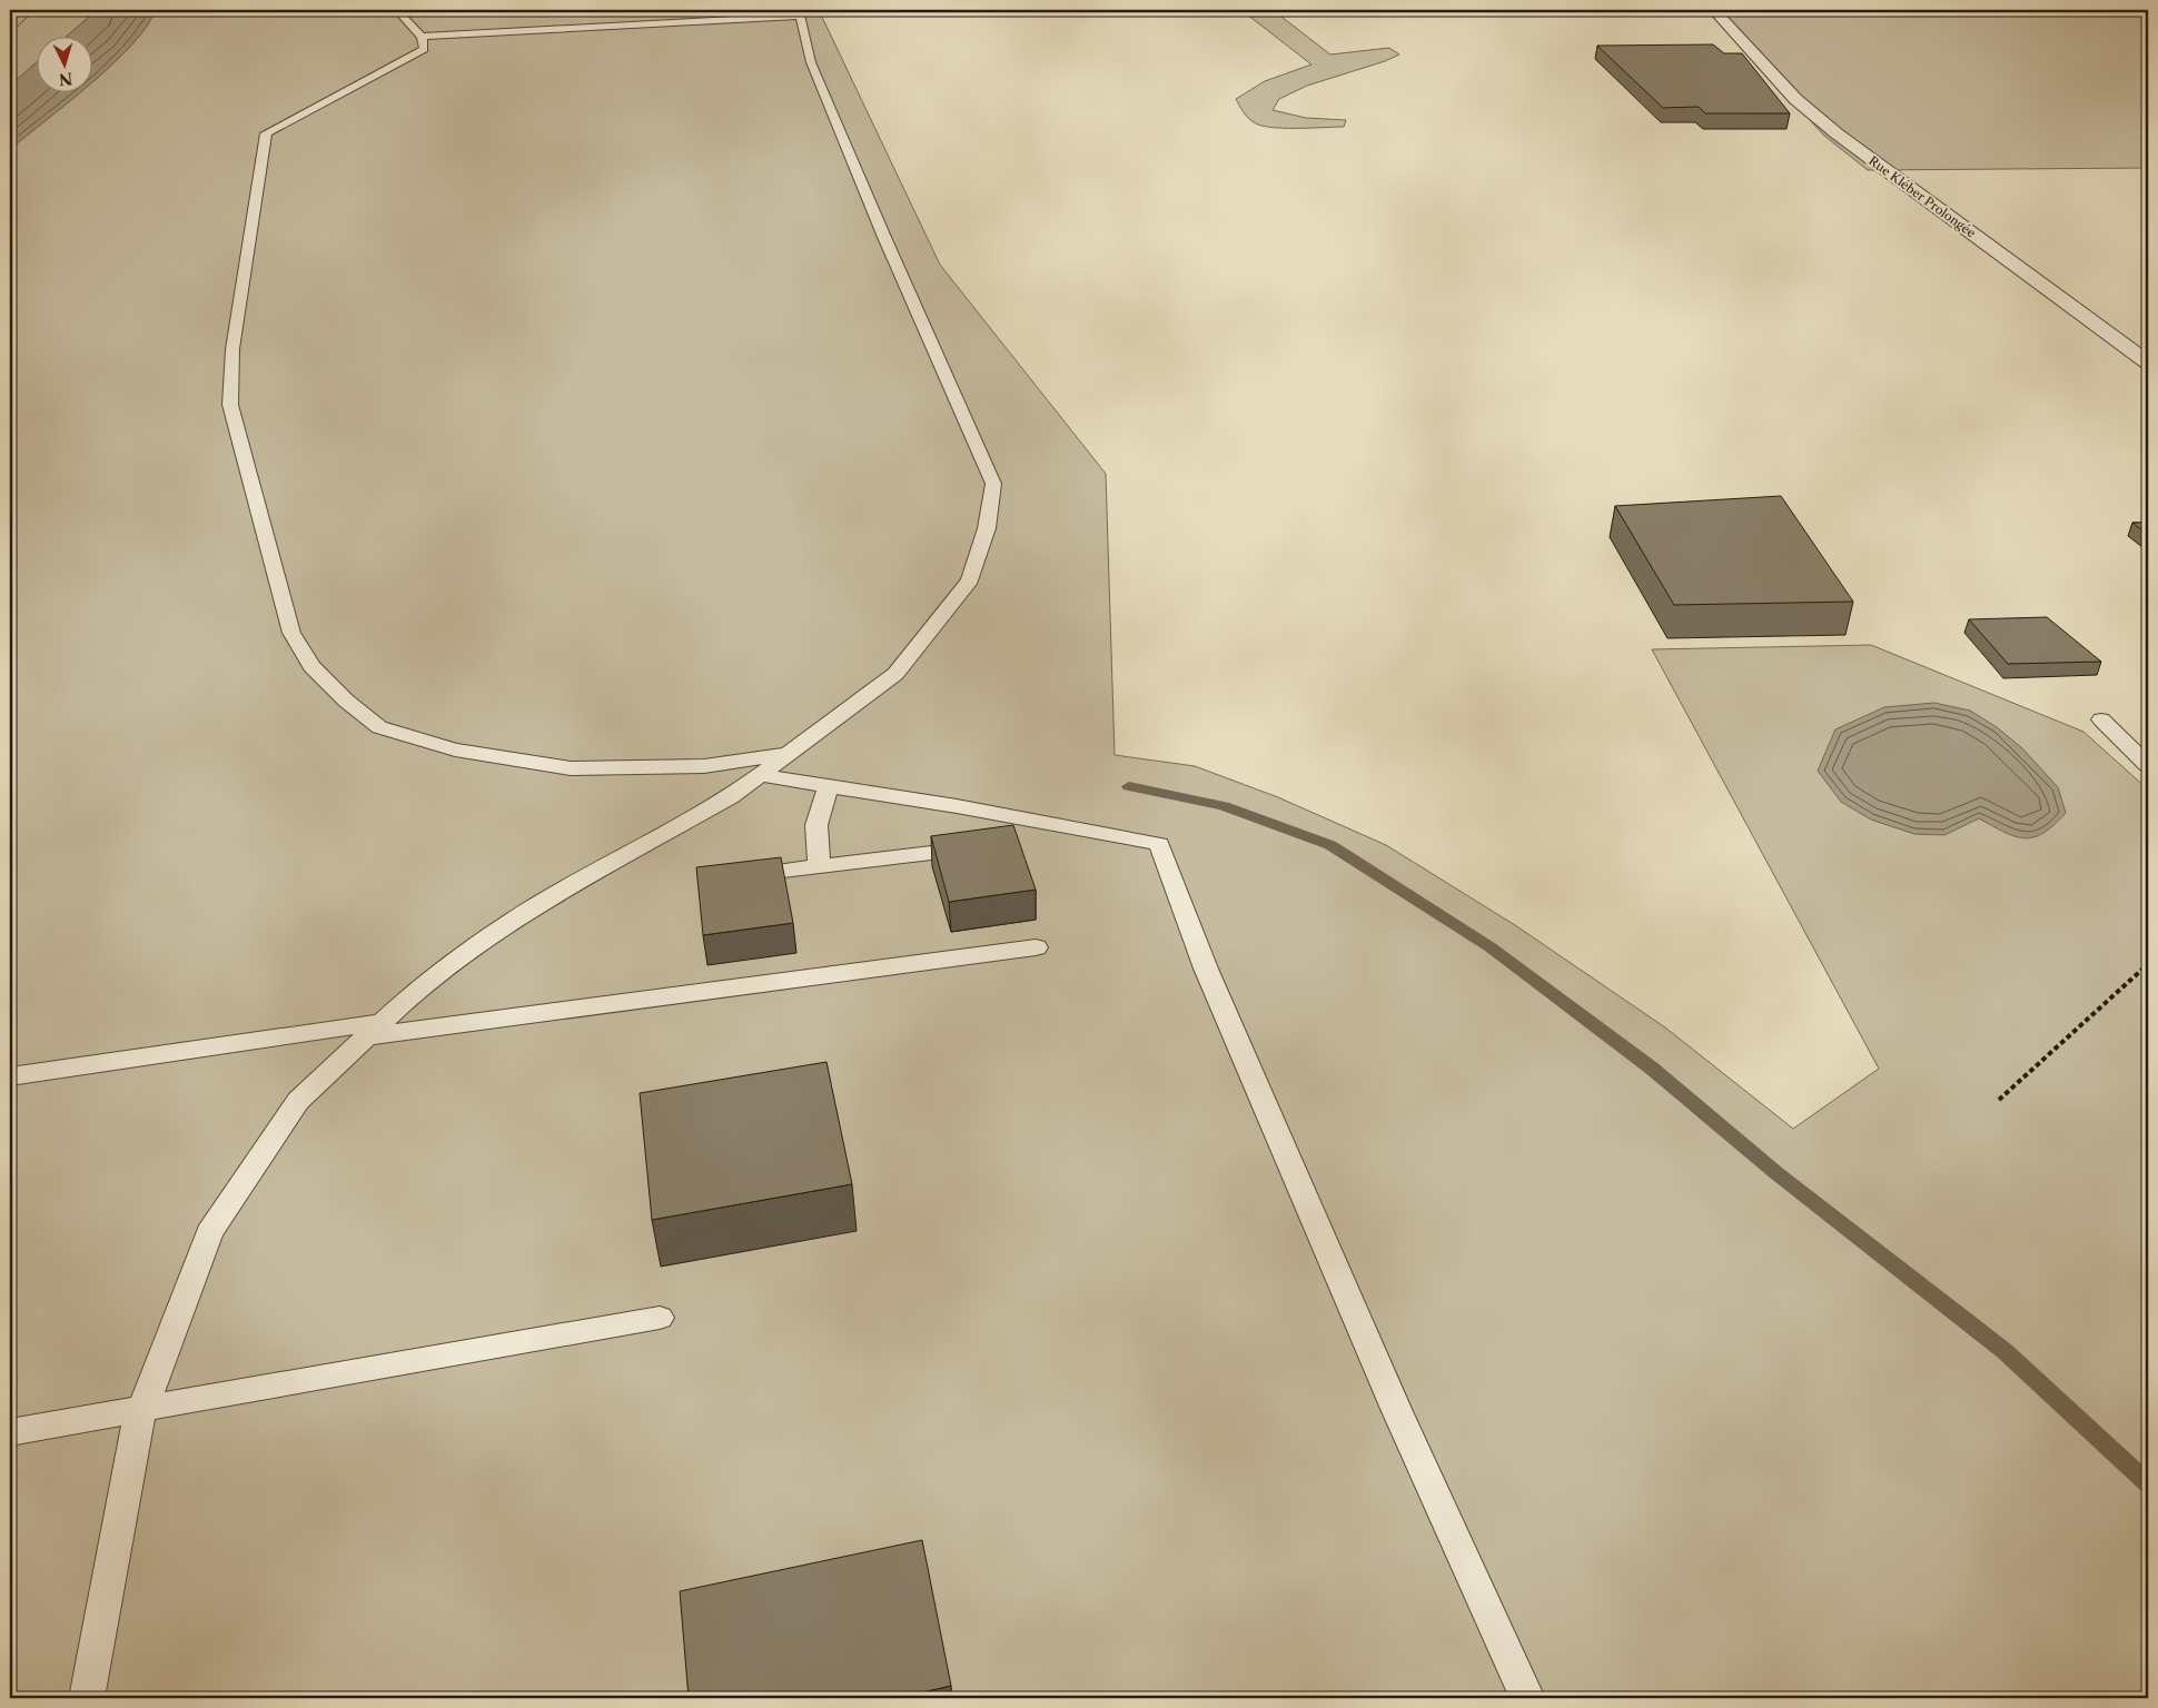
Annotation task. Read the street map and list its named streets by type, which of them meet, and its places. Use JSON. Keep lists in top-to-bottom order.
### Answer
{
  "streets": {
    "street": ["Rue Kléber Prolongée"]
  },
  "north": "bottom"
}
